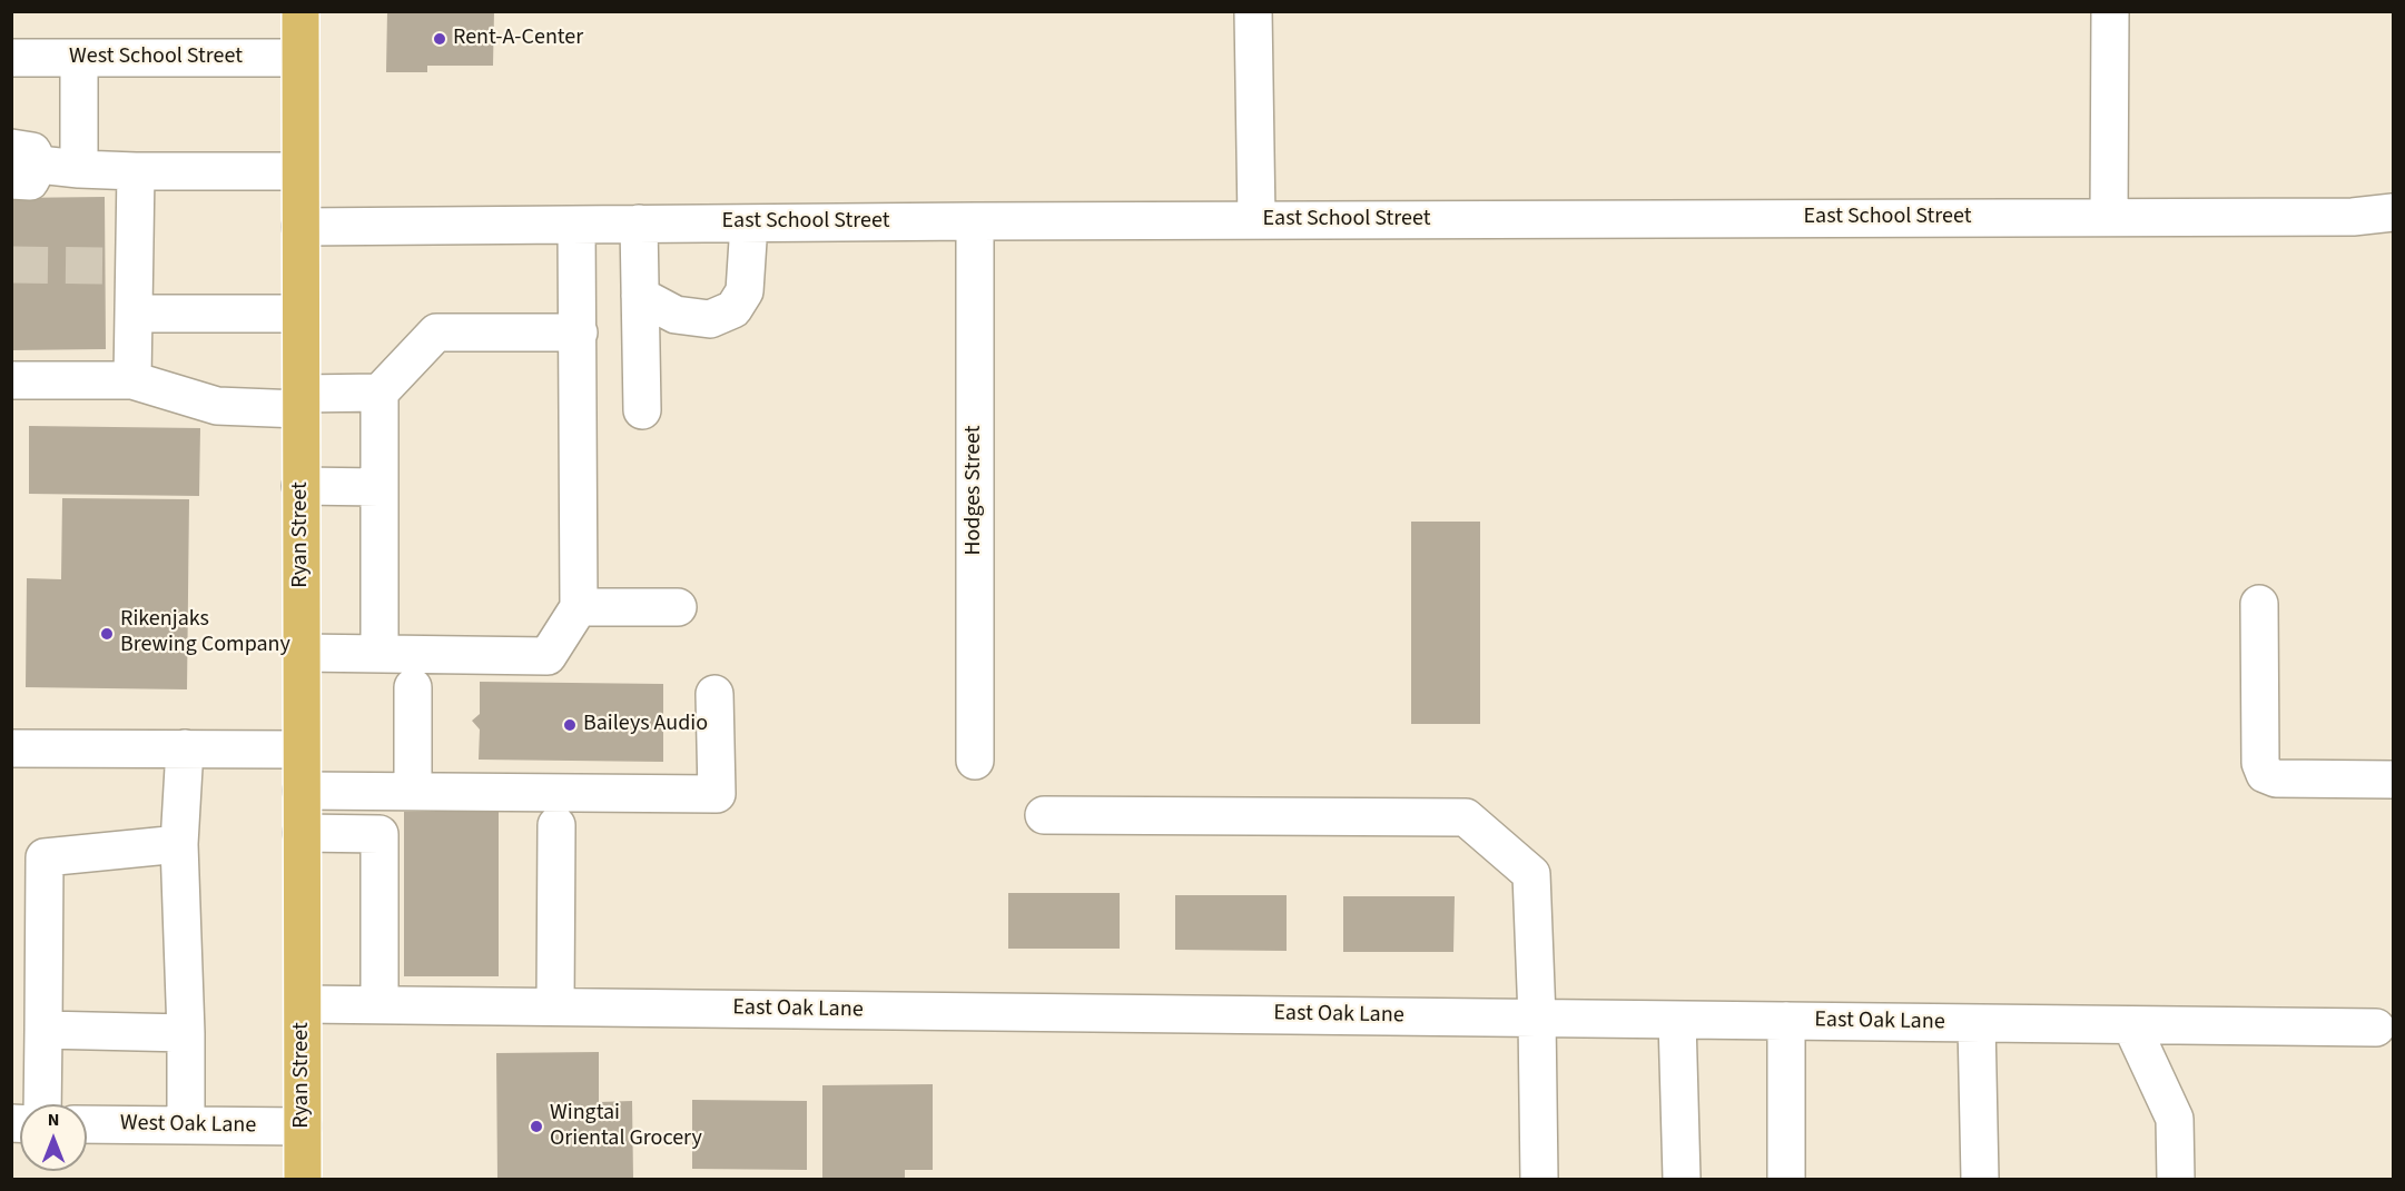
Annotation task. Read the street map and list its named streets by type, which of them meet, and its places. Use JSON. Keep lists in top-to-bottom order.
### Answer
{
  "streets": {
    "main road": ["Ryan Street"],
    "street": [
      "West School Street",
      "East School Street",
      "Hodges Street",
      "East Oak Lane",
      "West Oak Lane"
    ]
  },
  "crossings": [
    ["West School Street", "Ryan Street"],
    ["East School Street", "Hodges Street"],
    ["East School Street", "Ryan Street"],
    ["Ryan Street", "East Oak Lane"],
    ["Ryan Street", "West Oak Lane"]
  ],
  "places": [
    "Rent-A-Center",
    "Rikenjaks Brewing Company",
    "Baileys Audio",
    "Wingtai Oriental Grocery"
  ],
  "north": "top"
}
